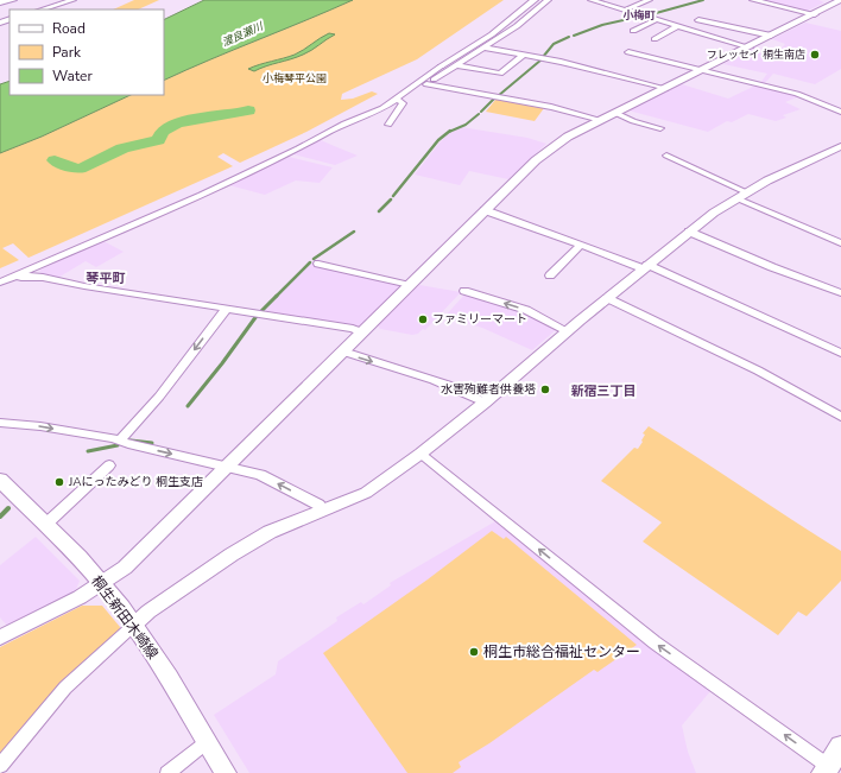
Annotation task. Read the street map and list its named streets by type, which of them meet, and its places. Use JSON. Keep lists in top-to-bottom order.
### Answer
{
  "streets": {
    "main road": ["桐生新田木崎線"]
  },
  "districts": ["小梅町", "琴平町", "新宿三丁目"],
  "water": ["渡良瀬川"],
  "parks": ["小梅琴平公園"],
  "places": [
    "フレッセイ 桐生南店",
    "ファミリーマート",
    "水害殉難者供養塔",
    "JAにったみどり 桐生支店",
    "桐生市総合福祉センター"
  ],
  "legend": ["Road", "Park", "Water"]
}
